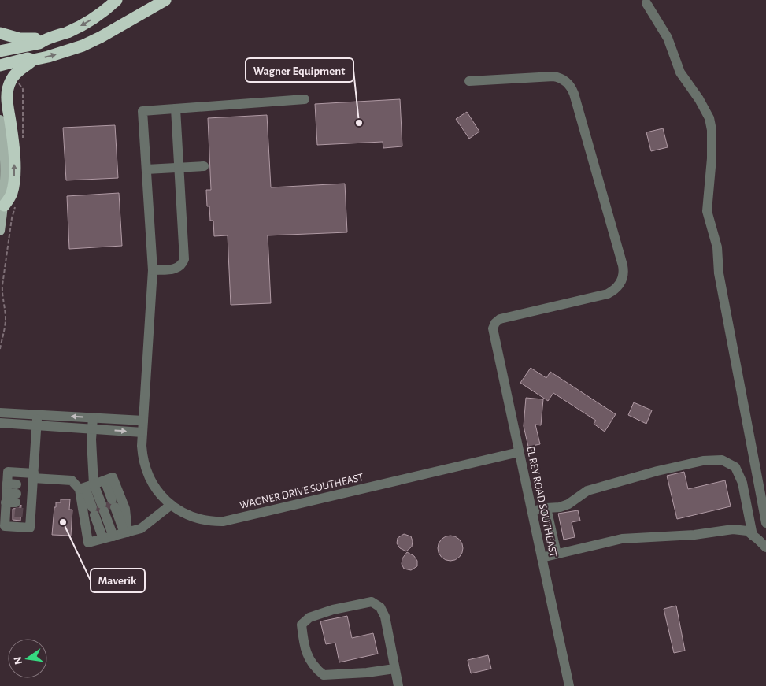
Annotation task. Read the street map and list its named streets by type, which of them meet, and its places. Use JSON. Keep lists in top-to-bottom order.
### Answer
{
  "streets": {
    "street": ["WAGNER DRIVE SOUTHEAST", "EL REY ROAD SOUTHEAST"]
  },
  "crossings": [
    ["WAGNER DRIVE SOUTHEAST", "EL REY ROAD SOUTHEAST"]
  ],
  "places": ["Wagner Equipment", "Maverik"],
  "north": "left"
}
